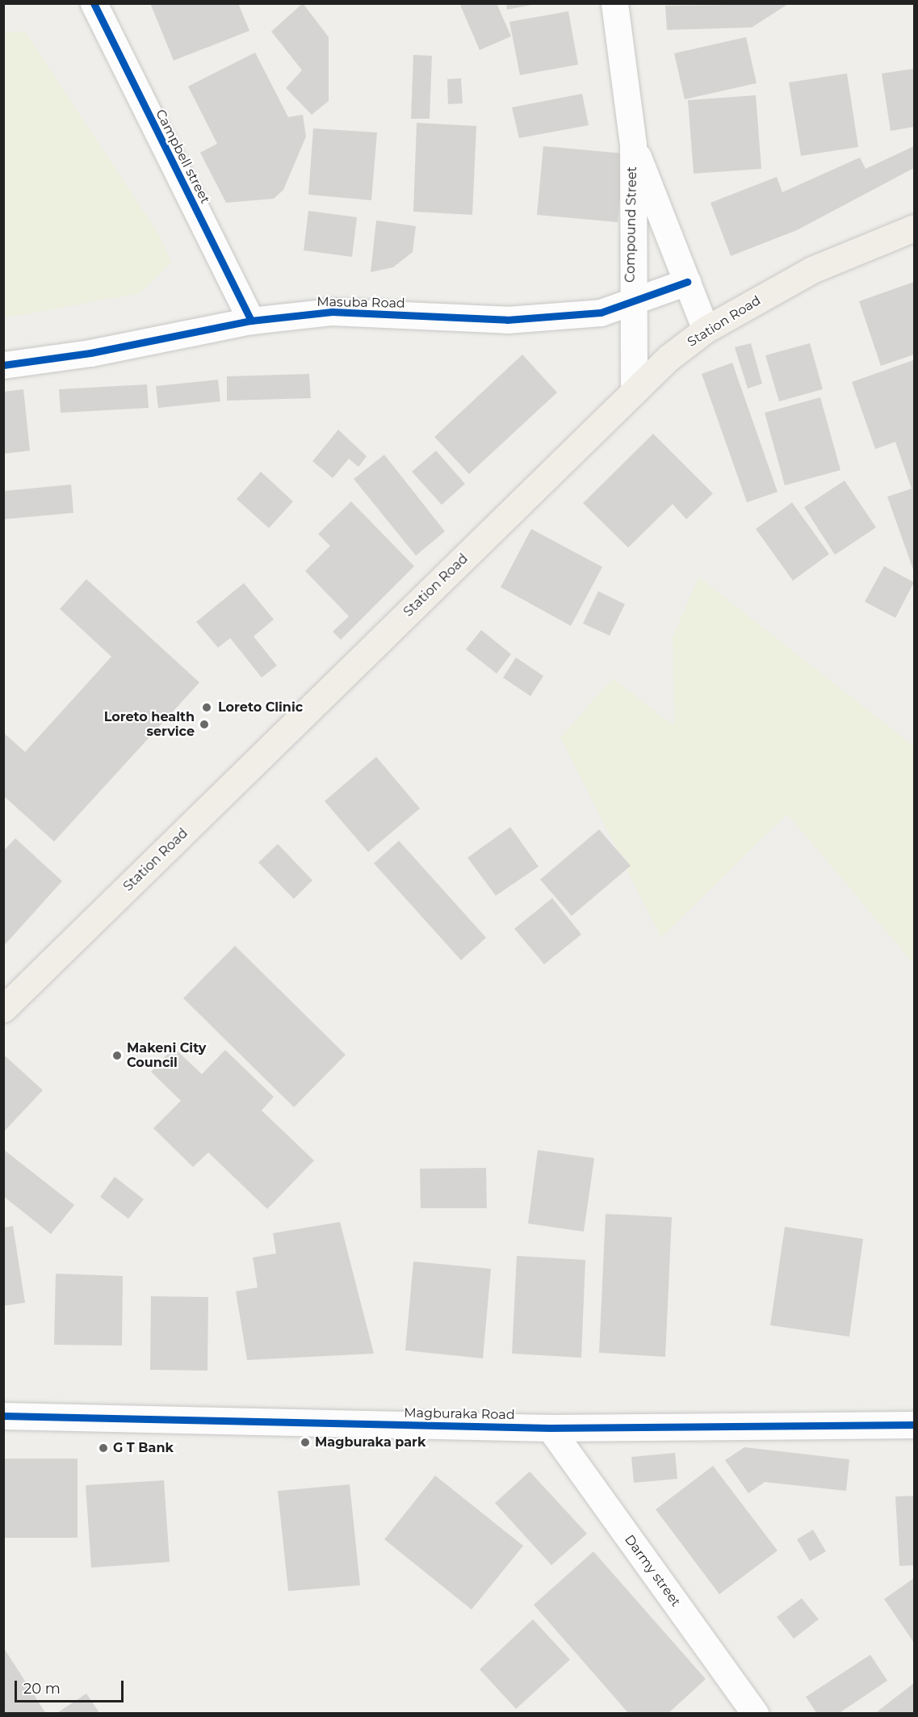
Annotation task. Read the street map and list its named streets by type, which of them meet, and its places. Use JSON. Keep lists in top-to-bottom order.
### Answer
{
  "streets": {
    "main road": ["Station Road"],
    "street": [
      "Campbell street",
      "Compound Street",
      "Masuba Road",
      "Magburaka Road",
      "Darmy street"
    ]
  },
  "crossings": [
    ["Campbell street", "Masuba Road"],
    ["Compound Street", "Masuba Road"],
    ["Compound Street", "Station Road"],
    ["Magburaka Road", "Darmy street"]
  ],
  "places": [
    "Loreto Clinic",
    "Loreto health service",
    "Makeni City Council",
    "Magburaka park",
    "G T Bank"
  ],
  "scale_bar": "20 m"
}
